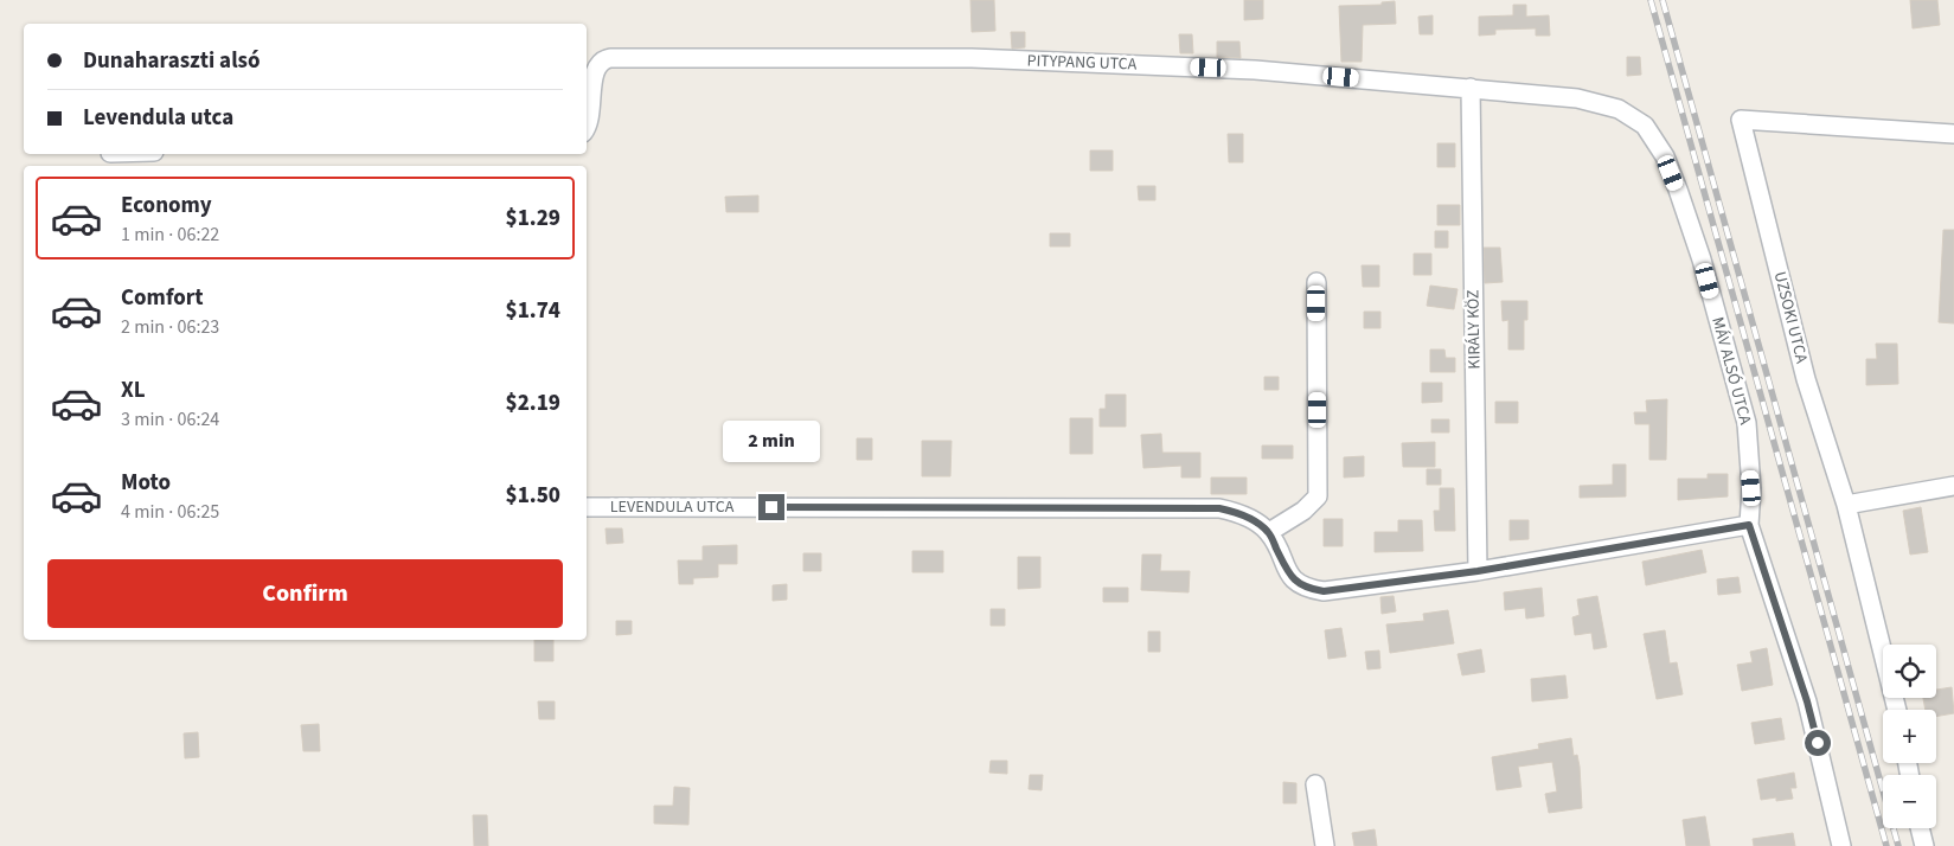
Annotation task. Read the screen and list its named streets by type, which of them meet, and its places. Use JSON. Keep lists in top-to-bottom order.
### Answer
{
  "streets": {
    "street": [
      "PITYPANG UTCA",
      "UZSOKI UTCA",
      "KIRÁLY KÖZ",
      "MÁV ALSÓ UTCA",
      "LEVENDULA UTCA"
    ]
  },
  "crossings": [
    ["PITYPANG UTCA", "KIRÁLY KÖZ"],
    ["PITYPANG UTCA", "MÁV ALSÓ UTCA"]
  ],
  "page": {
    "banner": ["Dunaharaszti alsó", "Levendula utca"],
    "list": [
      {
        "name": "Economy",
        "note": "1 min · 06:22",
        "value": "$1.29"
      },
      {
        "name": "Comfort",
        "note": "2 min · 06:23",
        "value": "$1.74"
      },
      {
        "name": "XL",
        "note": "3 min · 06:24",
        "value": "$2.19"
      },
      {
        "name": "Moto",
        "note": "4 min · 06:25",
        "value": "$1.50"
      }
    ],
    "bubble": "2 min",
    "buttons": "Confirm",
    "map_buttons": ["+", "−"]
  }
}
